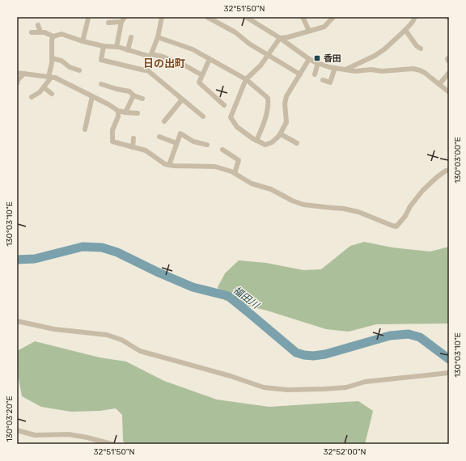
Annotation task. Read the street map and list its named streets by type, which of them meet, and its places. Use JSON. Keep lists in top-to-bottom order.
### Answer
{
  "districts": ["日の出町"],
  "water": ["福田川"],
  "places": {
    "transit": ["香田"]
  },
  "coordinates": [
    "32°51'50\"N",
    "130°03'00\"E",
    "130°03'10\"E",
    "130°03'20\"E",
    "32°52'00\"N"
  ]
}
